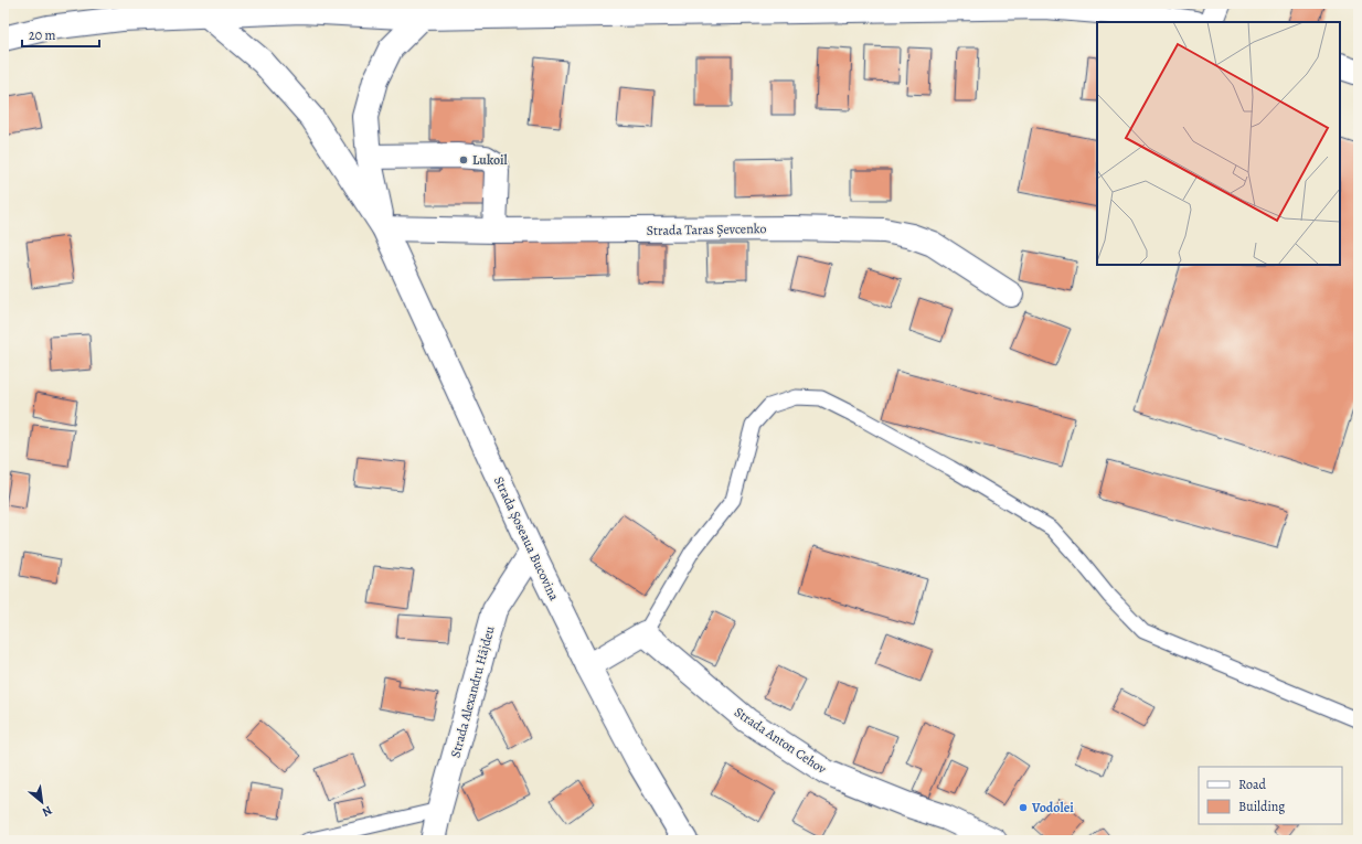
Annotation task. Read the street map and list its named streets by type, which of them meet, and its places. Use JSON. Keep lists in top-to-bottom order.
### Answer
{
  "streets": {
    "main road": [
      "Strada Taras Șevcenko",
      "Strada Șoseaua Bucovina",
      "Strada Alexandru Hâjdeu",
      "Strada Anton Cehov"
    ]
  },
  "crossings": [
    ["Strada Taras Șevcenko", "Strada Șoseaua Bucovina"],
    ["Strada Șoseaua Bucovina", "Strada Alexandru Hâjdeu"]
  ],
  "places": ["Lukoil", "Vodolei"],
  "legend": ["Road", "Building"],
  "scale_bar": "20 m",
  "north": "bottom right"
}
